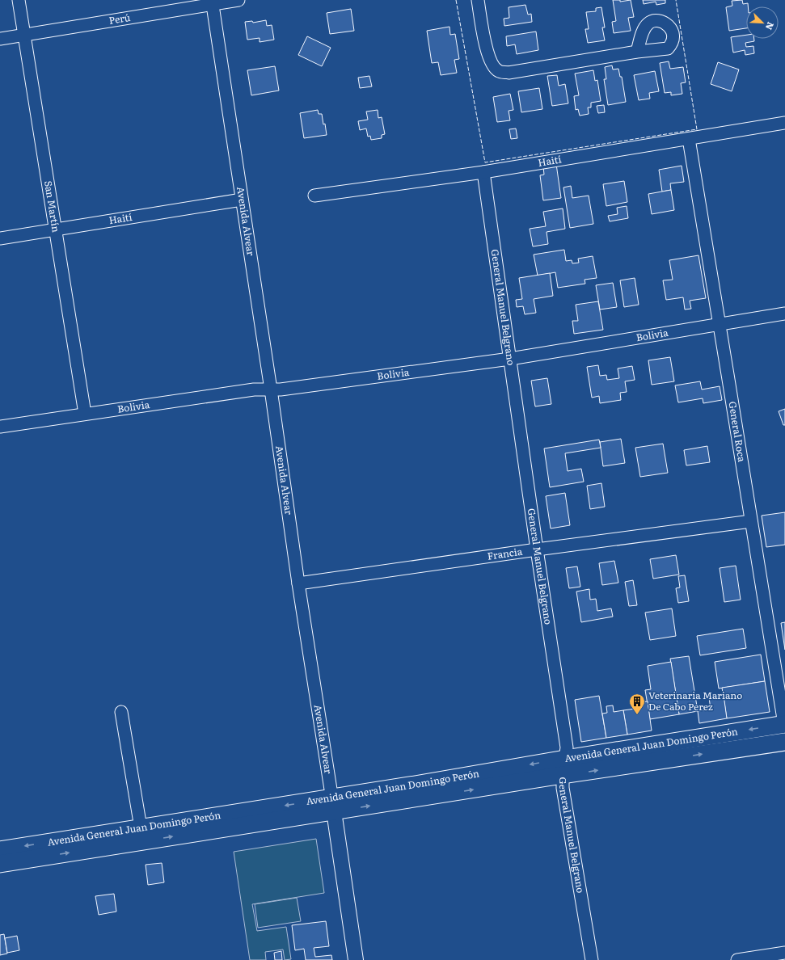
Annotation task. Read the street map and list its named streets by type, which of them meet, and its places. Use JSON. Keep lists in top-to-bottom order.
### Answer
{
  "streets": {
    "main road": ["Avenida General Juan Domingo Perón"],
    "street": [
      "Perú",
      "Haití",
      "San Martín",
      "Avenida Alvear",
      "General Manuel Belgrano",
      "Bolivia",
      "General Roca",
      "Francia"
    ]
  },
  "crossings": [
    ["Perú", "San Martín"],
    ["Perú", "Avenida Alvear"],
    ["Haití", "San Martín"],
    ["Haití", "Avenida Alvear"],
    ["Haití", "General Manuel Belgrano"],
    ["Haití", "General Roca"],
    ["San Martín", "Bolivia"],
    ["Avenida Alvear", "Bolivia"],
    ["Avenida Alvear", "Francia"],
    ["Avenida Alvear", "Avenida General Juan Domingo Perón"],
    ["General Manuel Belgrano", "Bolivia"],
    ["General Manuel Belgrano", "Francia"],
    ["General Manuel Belgrano", "Avenida General Juan Domingo Perón"],
    ["Bolivia", "General Roca"],
    ["General Roca", "Francia"],
    ["General Roca", "Avenida General Juan Domingo Perón"]
  ],
  "places": {
    "building": ["Veterinaria Mariano De Cabo Perez"]
  },
  "north": "bottom right"
}
